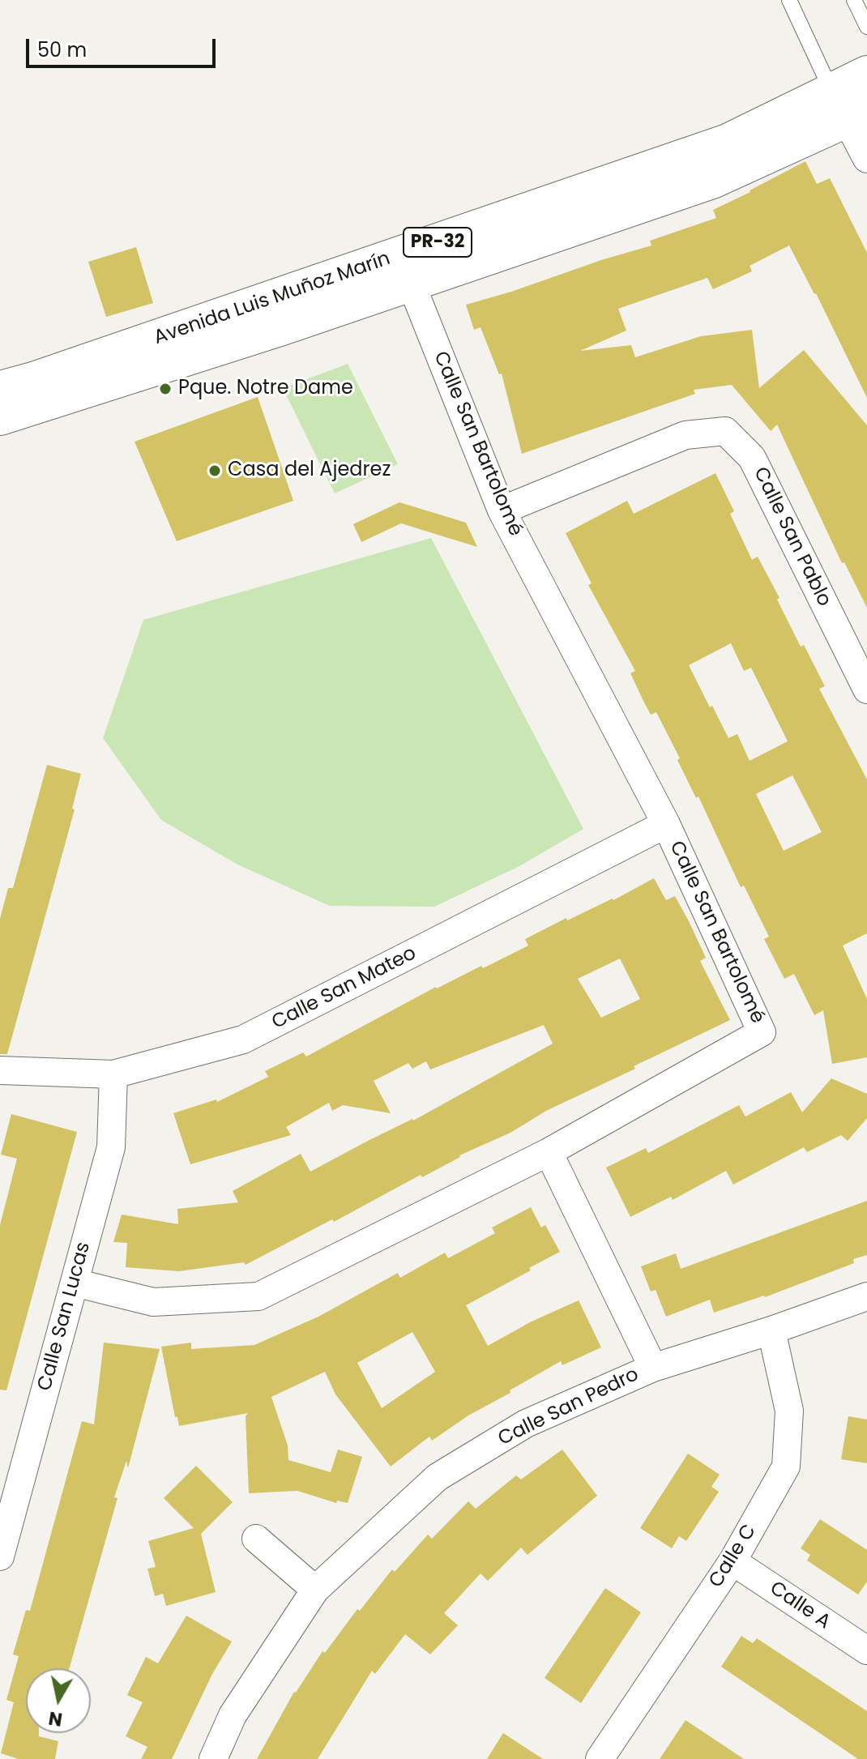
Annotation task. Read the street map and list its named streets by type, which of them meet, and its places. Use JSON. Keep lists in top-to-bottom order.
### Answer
{
  "streets": {
    "main road": ["PR-32", "Avenida Luis Muñoz Marín"],
    "street": [
      "Calle San Bartolomé",
      "Calle San Pablo",
      "Calle San Mateo",
      "Calle San Lucas",
      "Calle San Pedro",
      "Calle C",
      "Calle A"
    ]
  },
  "crossings": [
    ["Avenida Luis Muñoz Marín", "Calle San Bartolomé"],
    ["Calle San Bartolomé", "Calle San Pablo"],
    ["Calle San Bartolomé", "Calle San Mateo"],
    ["Calle San Bartolomé", "Calle San Lucas"],
    ["Calle San Mateo", "Calle San Lucas"],
    ["Calle San Pedro", "Calle C"],
    ["Calle C", "Calle A"]
  ],
  "places": ["Pque. Notre Dame", "Casa del Ajedrez"],
  "scale_bar": "50 m",
  "north": "bottom"
}
